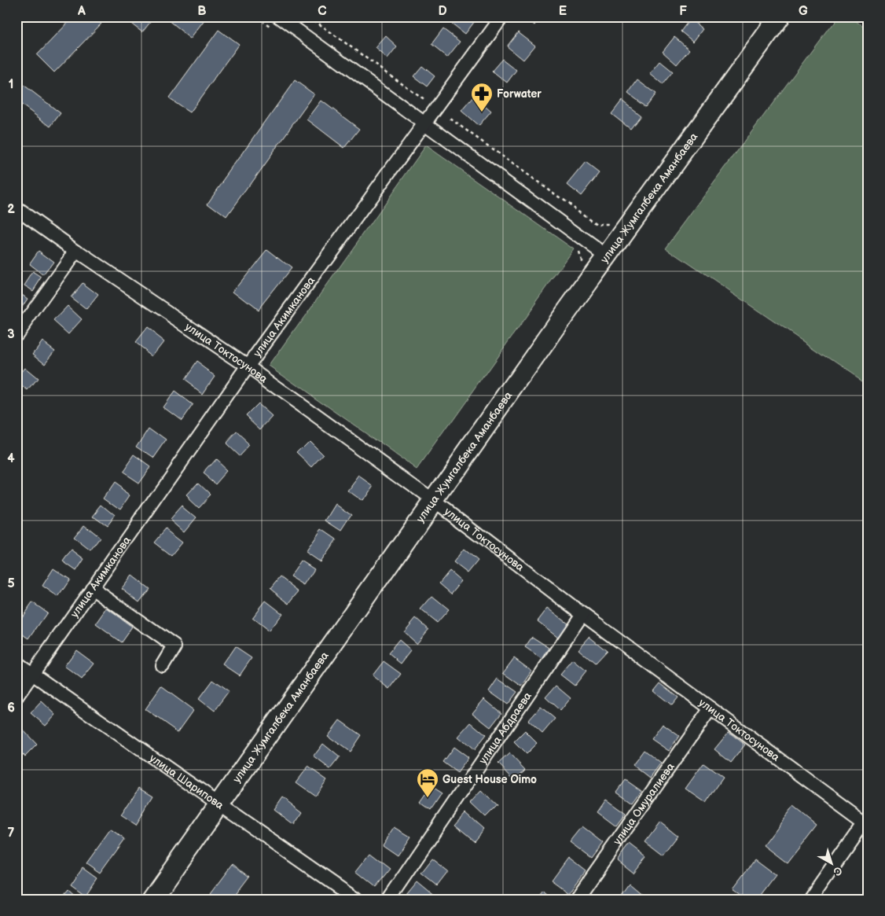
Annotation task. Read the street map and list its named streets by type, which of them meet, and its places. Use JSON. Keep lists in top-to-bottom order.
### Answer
{
  "streets": {
    "main road": ["улица Жумгалбека Аманбаева"],
    "street": [
      "улица Акимканова",
      "улица Токтосунова",
      "улица Абдраева",
      "улица Шарипова",
      "улица Омуралиева"
    ]
  },
  "crossings": [
    ["улица Жумгалбека Аманбаева", "улица Токтосунова"],
    ["улица Жумгалбека Аманбаева", "улица Шарипова"],
    ["улица Акимканова", "улица Токтосунова"],
    ["улица Акимканова", "улица Шарипова"],
    ["улица Токтосунова", "улица Абдраева"],
    ["улица Токтосунова", "улица Омуралиева"]
  ],
  "places": {
    "pharmacy": ["Forwater"],
    "hotel": ["Guest House Oimo"]
  },
  "north": "bottom right",
  "grid": {
    "columns": [
      "A",
      "B",
      "C",
      "D",
      "E",
      "F",
      "G"
    ],
    "rows": [
      "1",
      "2",
      "3",
      "4",
      "5",
      "6",
      "7"
    ]
  }
}
